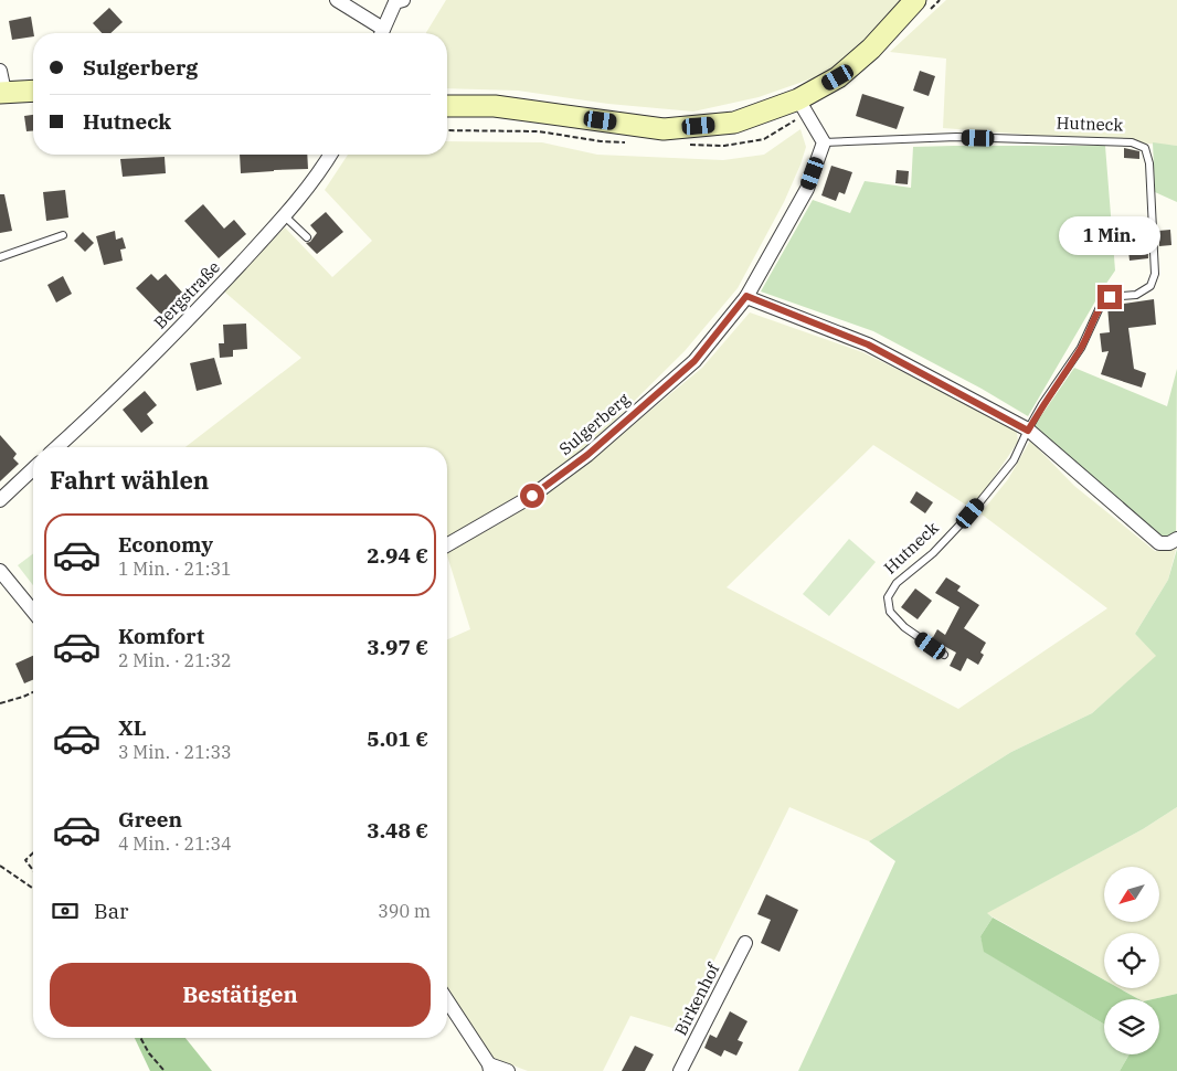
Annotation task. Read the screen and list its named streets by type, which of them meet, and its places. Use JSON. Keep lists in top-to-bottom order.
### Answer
{
  "streets": {
    "street": ["Bergstraße", "Sulgerberg", "Birkenhof"],
    "lane": ["Hutneck"]
  },
  "north": "bottom left",
  "page": {
    "banner": ["Sulgerberg", "Hutneck"],
    "bubble": "1 Min.",
    "heading": "Fahrt wählen",
    "list": [
      {
        "name": "Economy",
        "note": "1 Min. · 21:31",
        "value": "2.94 €"
      },
      {
        "name": "Komfort",
        "note": "2 Min. · 21:32",
        "value": "3.97 €"
      },
      {
        "name": "XL",
        "note": "3 Min. · 21:33",
        "value": "5.01 €"
      },
      {
        "name": "Green",
        "note": "4 Min. · 21:34",
        "value": "3.48 €"
      }
    ],
    "pay": ["Bar", "390 m"],
    "buttons": "Bestätigen"
  }
}
